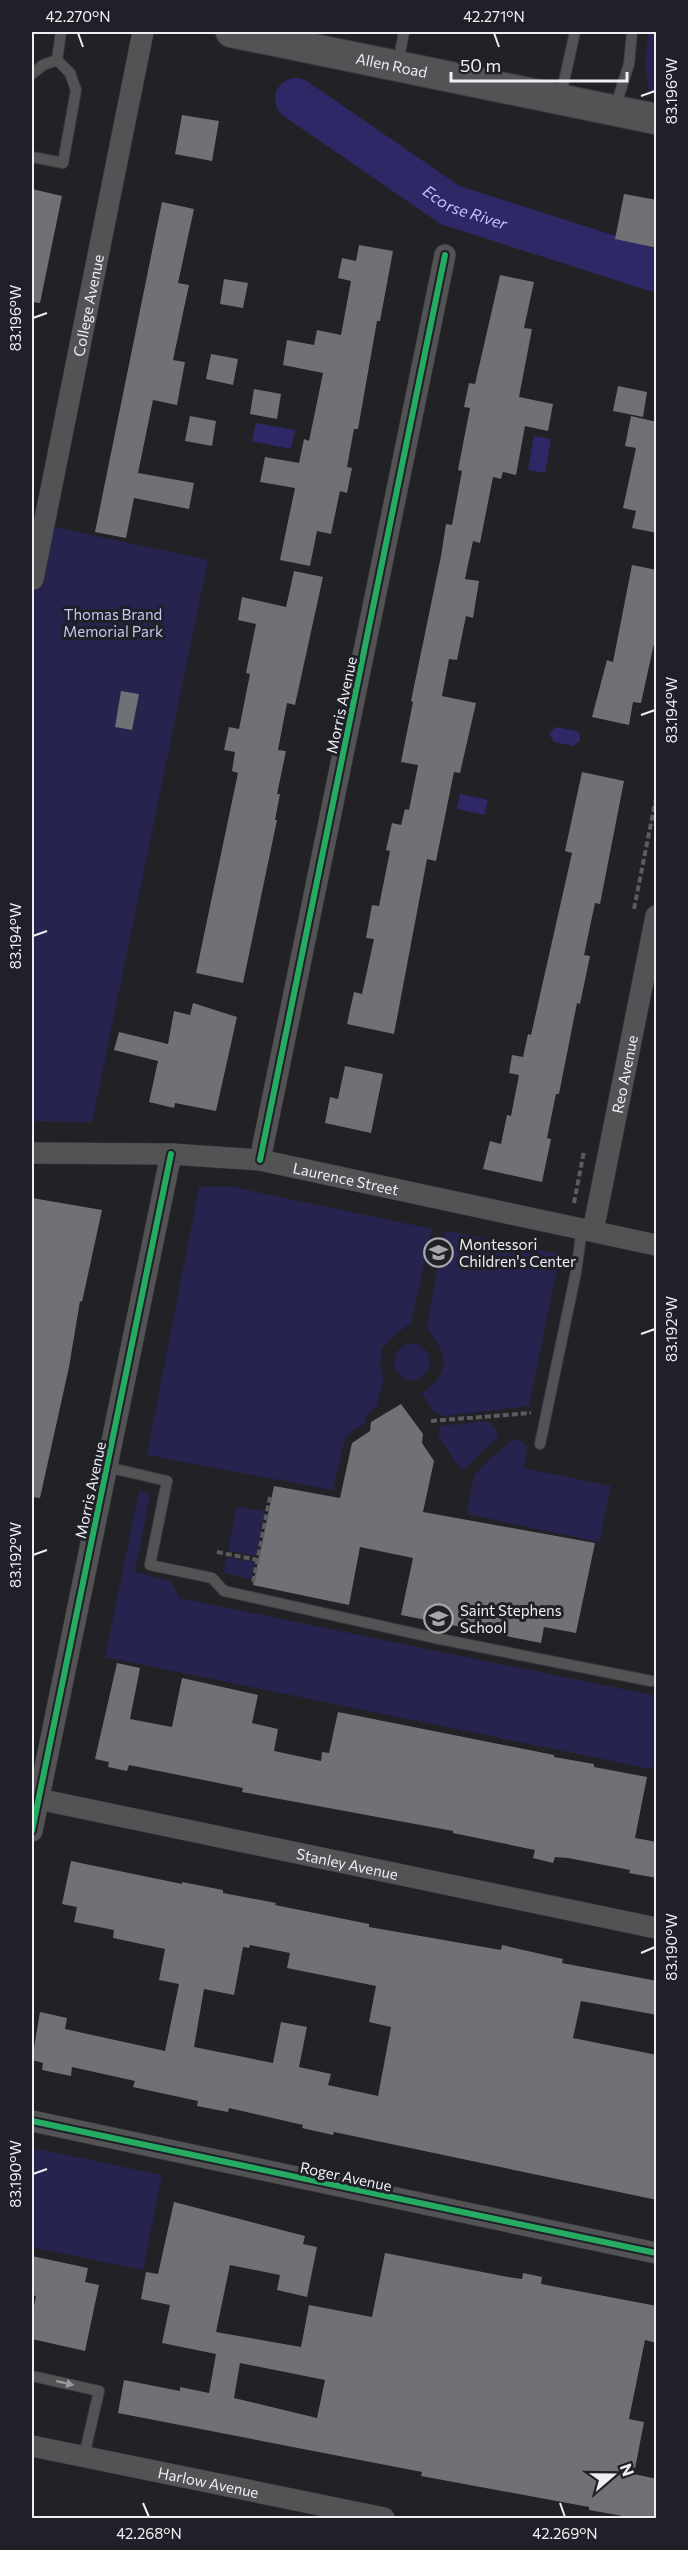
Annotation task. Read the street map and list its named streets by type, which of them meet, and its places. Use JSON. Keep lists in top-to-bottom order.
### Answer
{
  "streets": {
    "main road": ["Allen Road"],
    "street": [
      "College Avenue",
      "Morris Avenue",
      "Reo Avenue",
      "Laurence Street",
      "Stanley Avenue",
      "Roger Avenue",
      "Harlow Avenue"
    ]
  },
  "crossings": [
    ["Morris Avenue", "Laurence Street"],
    ["Morris Avenue", "Stanley Avenue"],
    ["Reo Avenue", "Laurence Street"]
  ],
  "water": ["Ecorse River"],
  "parks": ["Thomas Brand Memorial Park"],
  "places": {
    "school or university": ["Montessori Children's Center", "Saint Stephens School"]
  },
  "scale_bar": "50 m",
  "north": "right",
  "coordinates": [
    "42.270°N",
    "42.271°N",
    "83.196°W",
    "83.194°W",
    "83.192°W",
    "83.190°W",
    "42.268°N",
    "42.269°N"
  ]
}
